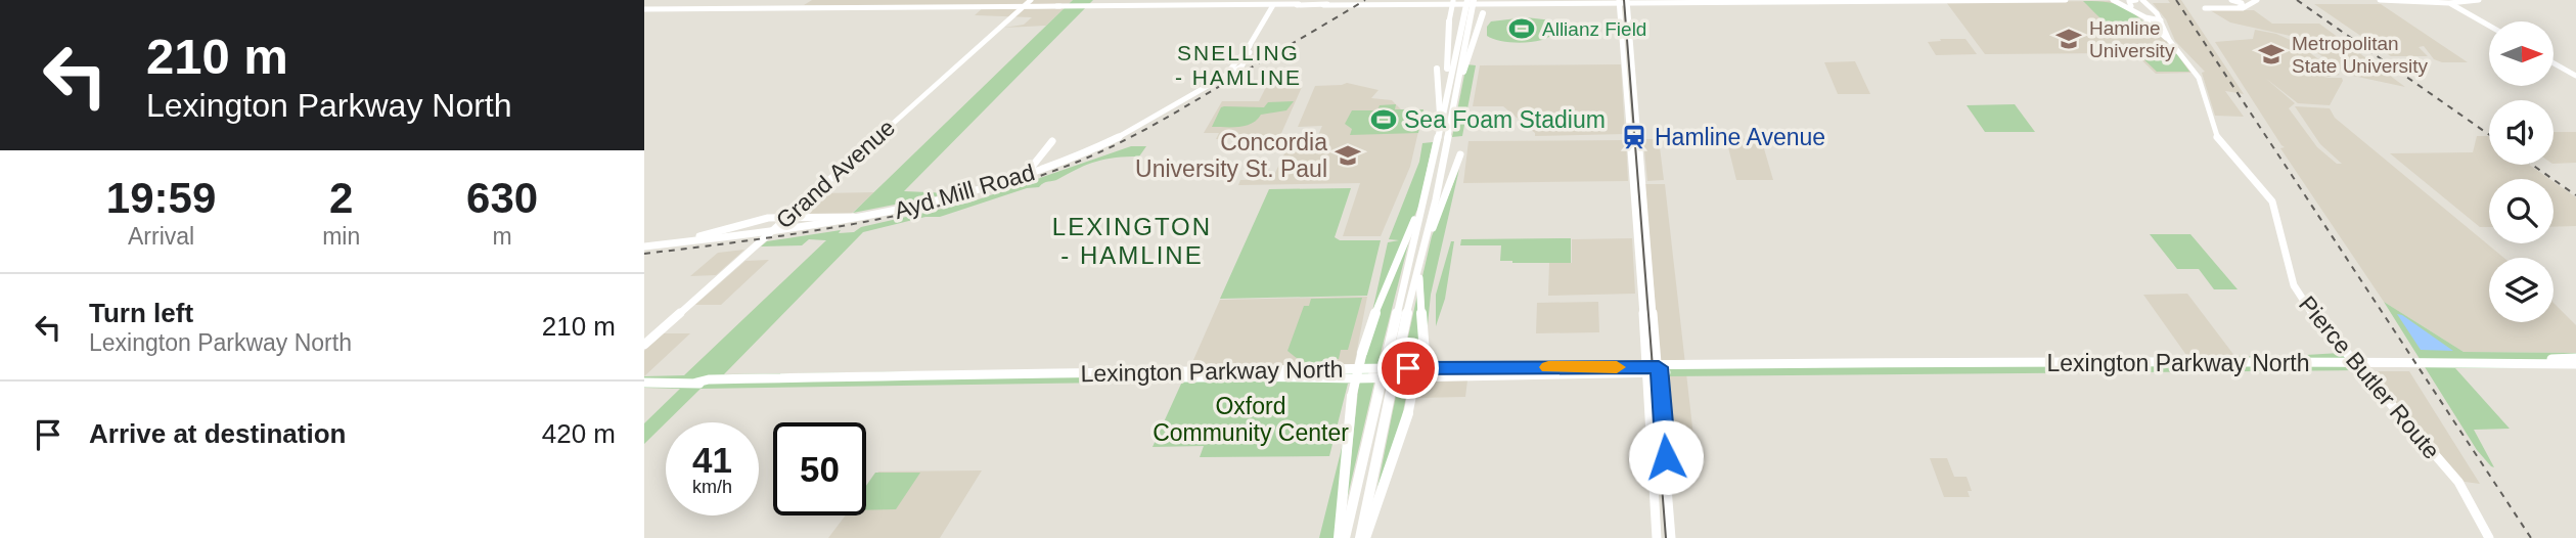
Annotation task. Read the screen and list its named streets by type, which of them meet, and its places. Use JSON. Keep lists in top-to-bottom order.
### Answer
{
  "streets": {
    "main road": [
      "Grand Avenue",
      "Ayd Mill Road",
      "Lexington Parkway North",
      "Pierce Butler Route"
    ]
  },
  "districts": ["SNELLING - HAMLINE", "LEXINGTON - HAMLINE"],
  "parks": ["Oxford Community Center"],
  "places": {
    "sports": ["Allianz Field", "Sea Foam Stadium"],
    "school or university": ["Hamline University", "Metropolitan State University", "Concordia University St. Paul"],
    "station": ["Hamline Avenue"]
  },
  "north": "right",
  "page": {
    "turn": ["210 m", "Lexington Parkway North"],
    "eta": [
      "19:59",
      "Arrival",
      "2",
      "min",
      "630",
      "m"
    ],
    "list": [
      {
        "name": "Turn left",
        "note": "Lexington Parkway North",
        "value": "210 m"
      },
      {
        "name": "Arrive at destination",
        "value": "420 m"
      }
    ],
    "speed": "41 km/h",
    "limit": "50"
  }
}
